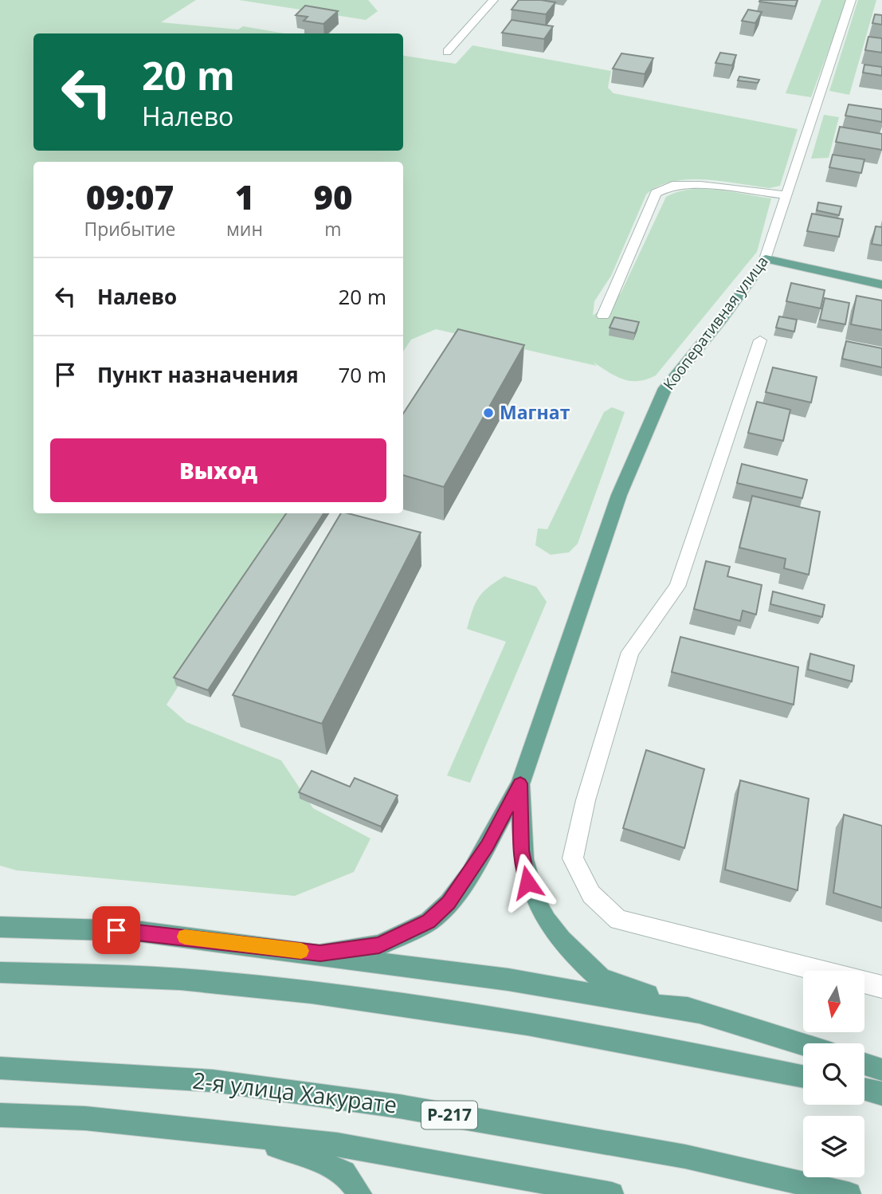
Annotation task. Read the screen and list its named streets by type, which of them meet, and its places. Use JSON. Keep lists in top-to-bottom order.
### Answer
{
  "streets": {
    "main road": ["Кооперативная улица", "2-я улица Хакурате", "Р-217"]
  },
  "places": ["Магнат"],
  "north": "bottom",
  "page": {
    "turn": ["20 m", "Налево"],
    "eta": [
      "09:07",
      "Прибытие",
      "1",
      "мин",
      "90",
      "m"
    ],
    "list": [
      {
        "name": "Налево",
        "value": "20 m"
      },
      {
        "name": "Пункт назначения",
        "value": "70 m"
      }
    ],
    "buttons": "Выход"
  }
}
